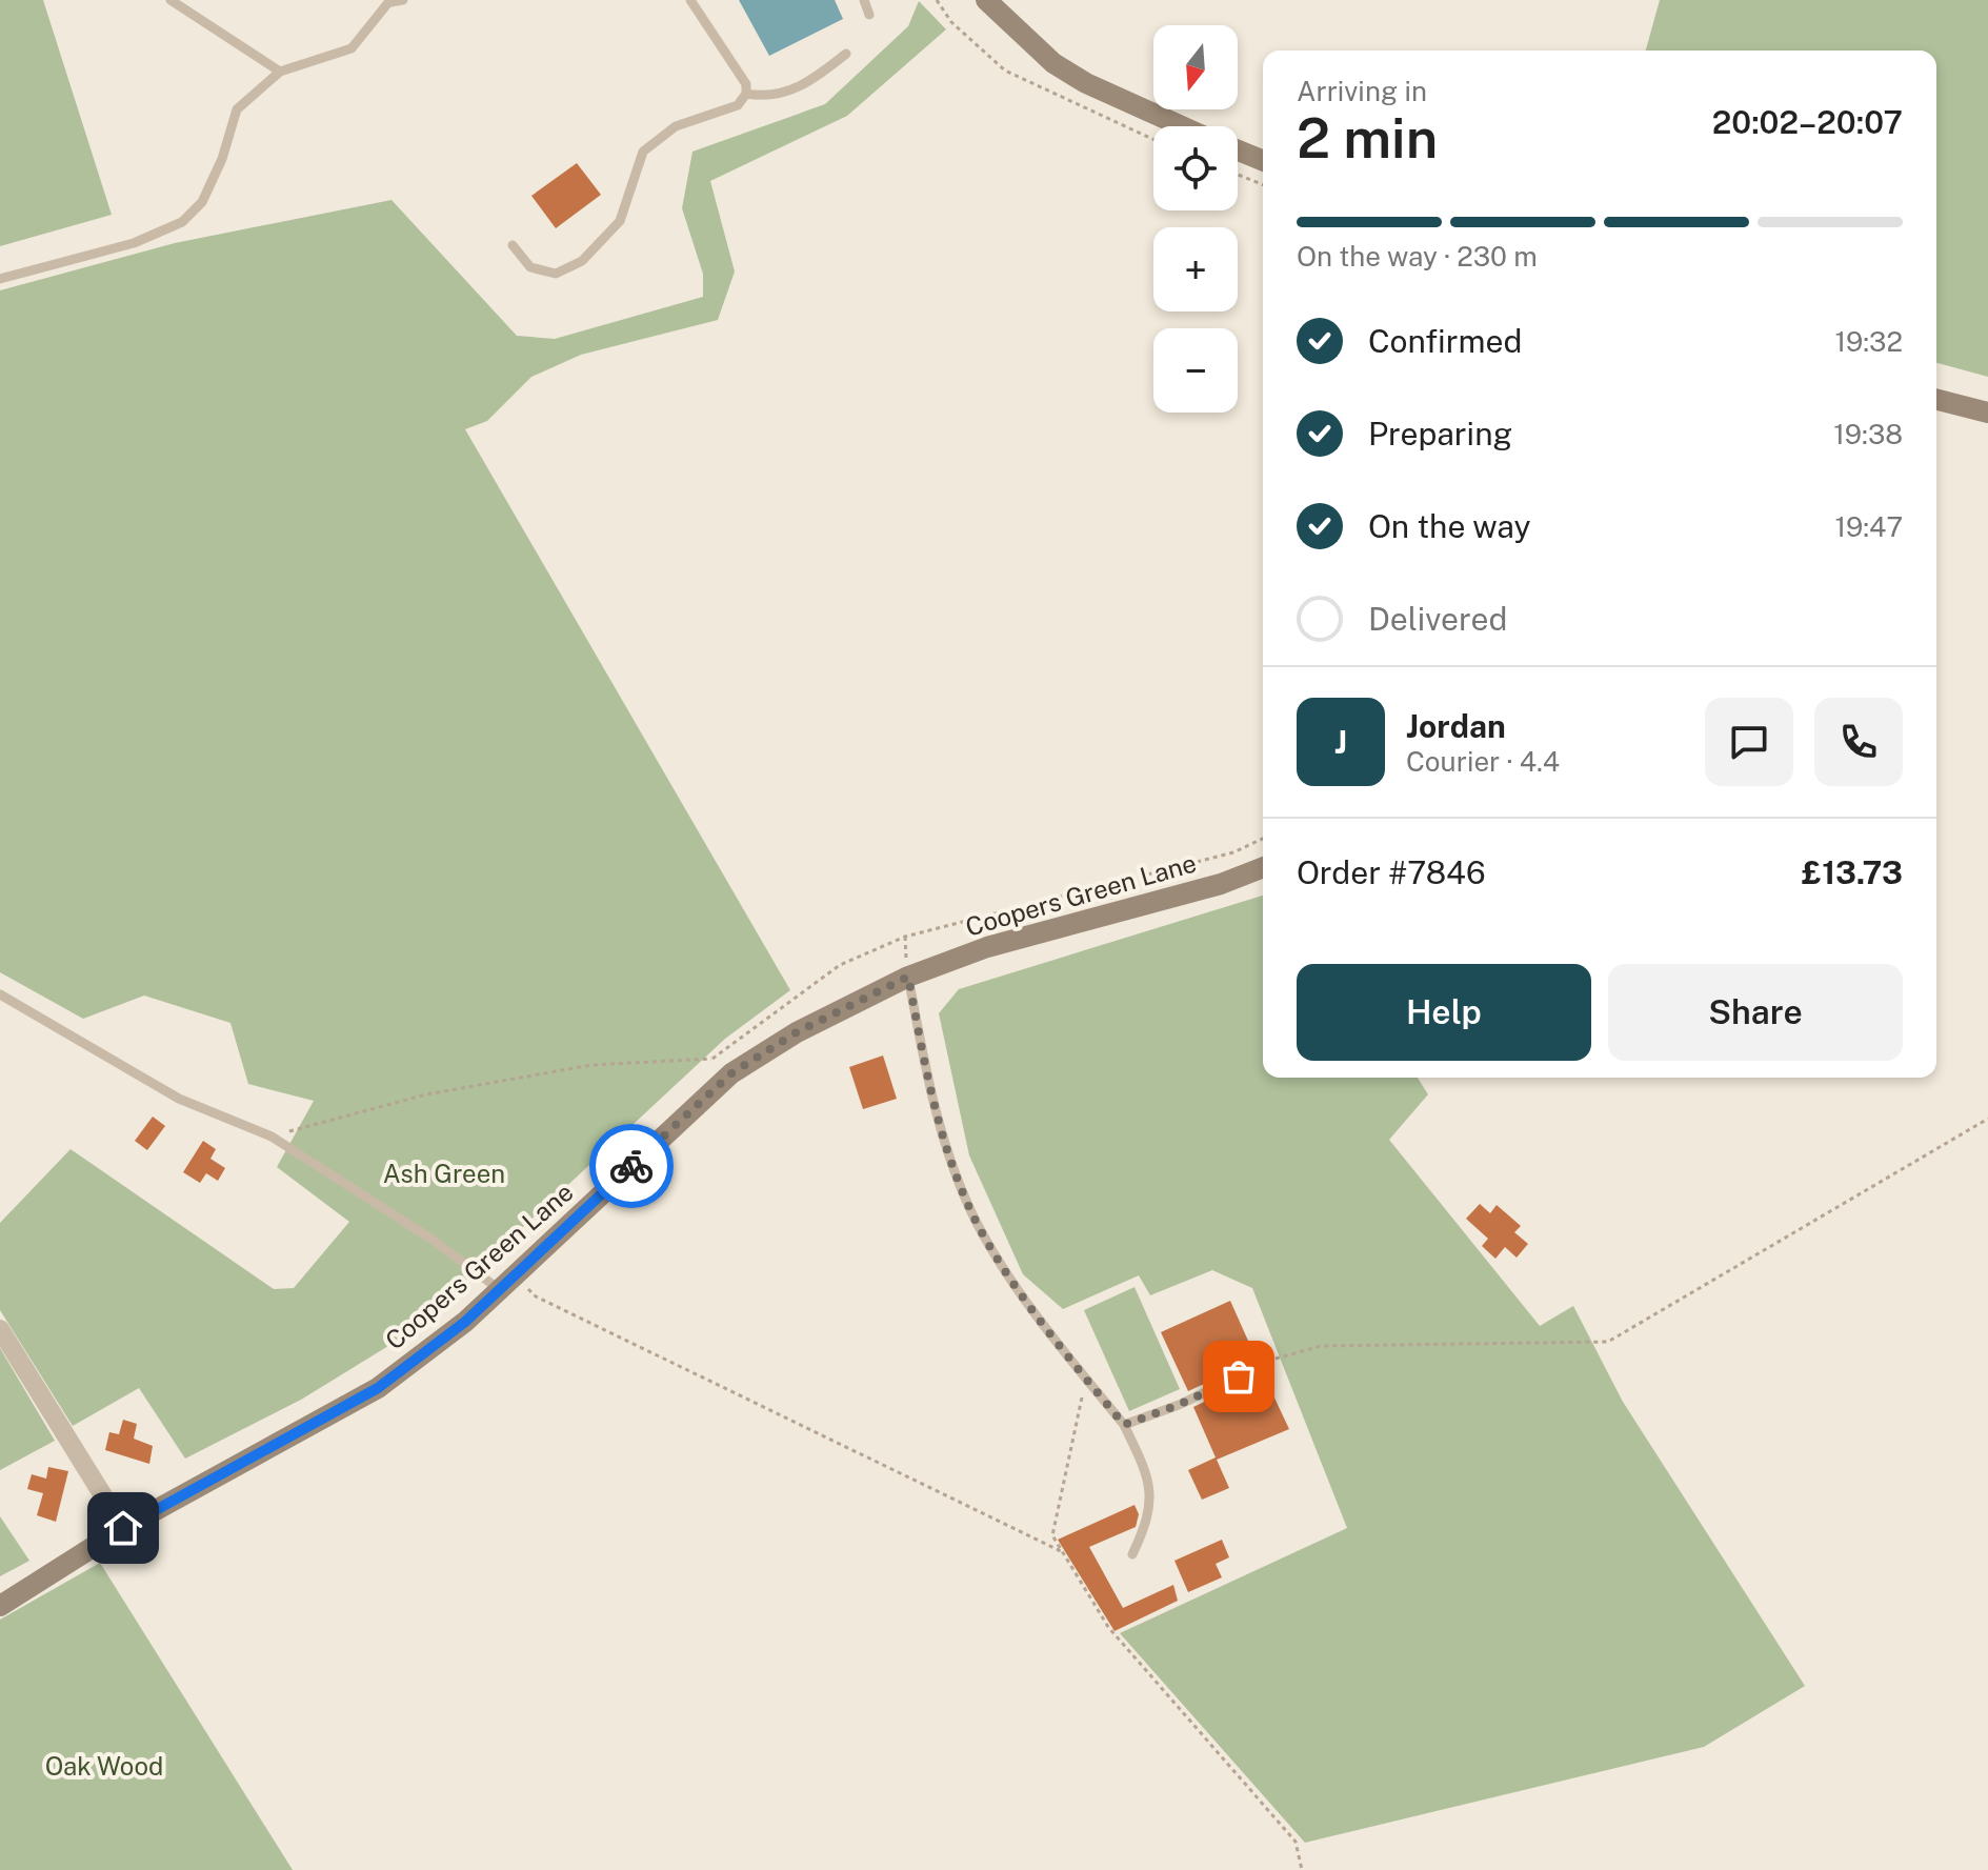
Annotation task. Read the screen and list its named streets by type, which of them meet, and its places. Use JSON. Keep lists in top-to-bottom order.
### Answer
{
  "streets": {
    "street": ["Coopers Green Lane"]
  },
  "parks": ["Ash Green", "Oak Wood"],
  "north": "bottom",
  "page": {
    "map_buttons": ["+", "−"],
    "heading": ["2 min", "Arriving in", "20:02–20:07"],
    "panel": [
      "Jordan",
      "Courier · 4.4",
      "Order #7846",
      "£13.73"
    ],
    "bar": "On the way · 230 m",
    "list": [
      ["Confirmed", "19:32"],
      ["Preparing", "19:38"],
      ["On the way", "19:47"],
      "Delivered"
    ],
    "round": "J",
    "buttons": ["Help", "Share"]
  }
}
